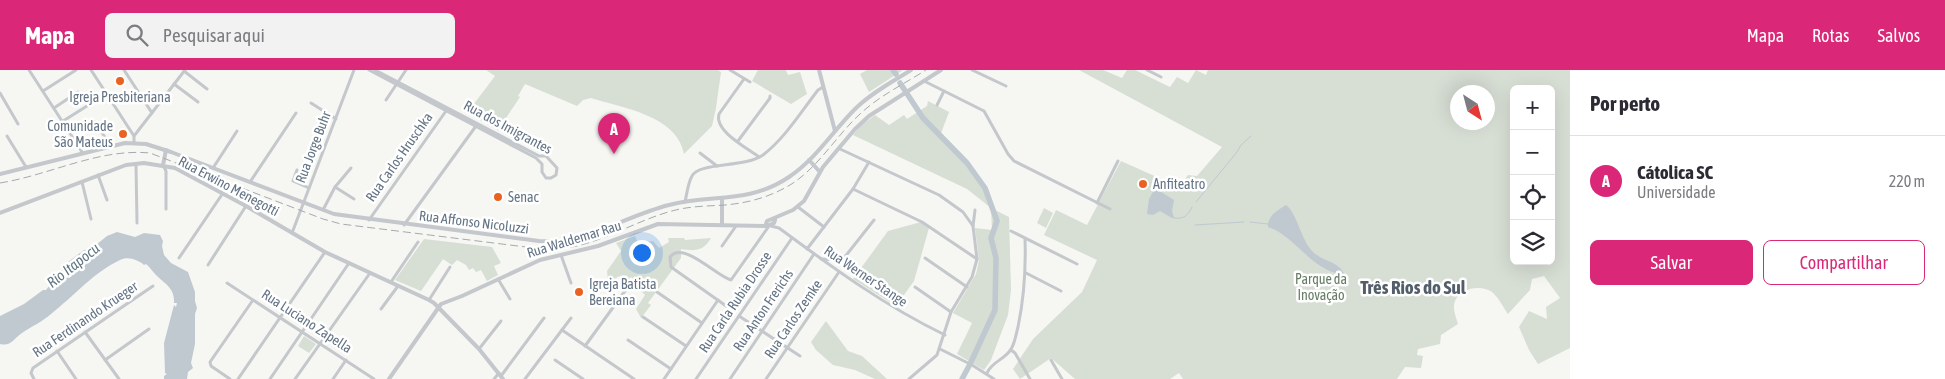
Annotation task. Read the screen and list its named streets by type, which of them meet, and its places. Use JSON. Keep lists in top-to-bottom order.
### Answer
{
  "streets": {
    "street": [
      "Rua dos Imigrantes",
      "Rua Jorge Buhr",
      "Rua Carlos Hruschka",
      "Rua Erwino Menegotti",
      "Rua Affonso Nicoluzzi",
      "Rua Waldemar Rau",
      "Rua Werner Stange",
      "Rua Carla Rubia Drosse",
      "Rua Anton Frerichs",
      "Rua Ferdinando Krueger",
      "Rua Carlos Zemke",
      "Rua Luciano Zapella"
    ]
  },
  "crossings": [
    ["Rua dos Imigrantes", "Rua Carlos Hruschka"],
    ["Rua Jorge Buhr", "Rua Erwino Menegotti"],
    ["Rua Jorge Buhr", "Rua Affonso Nicoluzzi"],
    ["Rua Carlos Hruschka", "Rua Affonso Nicoluzzi"],
    ["Rua Erwino Menegotti", "Rua Waldemar Rau"],
    ["Rua Waldemar Rau", "Rua Werner Stange"],
    ["Rua Werner Stange", "Rua Carla Rubia Drosse"],
    ["Rua Werner Stange", "Rua Anton Frerichs"],
    ["Rua Werner Stange", "Rua Carlos Zemke"]
  ],
  "districts": ["Três Rios do Sul"],
  "water": ["Rio Itapocu"],
  "parks": ["Parque da Inovação"],
  "places": [
    "Igreja Presbiteriana",
    "Comunidade São Mateus",
    "Anfiteatro",
    "Senac",
    "Igreja Batista Bereiana"
  ],
  "north": "bottom right",
  "page": {
    "header": "Mapa",
    "search": "Pesquisar aqui",
    "nav": ["Mapa", "Rotas", "Salvos"],
    "heading": "Por perto",
    "map_buttons": ["+", "−"],
    "pins": "A",
    "list": [
      {
        "mark": "A",
        "name": "Cátolica SC",
        "note": "Universidade",
        "value": "220 m"
      }
    ],
    "buttons": ["Salvar", "Compartilhar"]
  }
}
